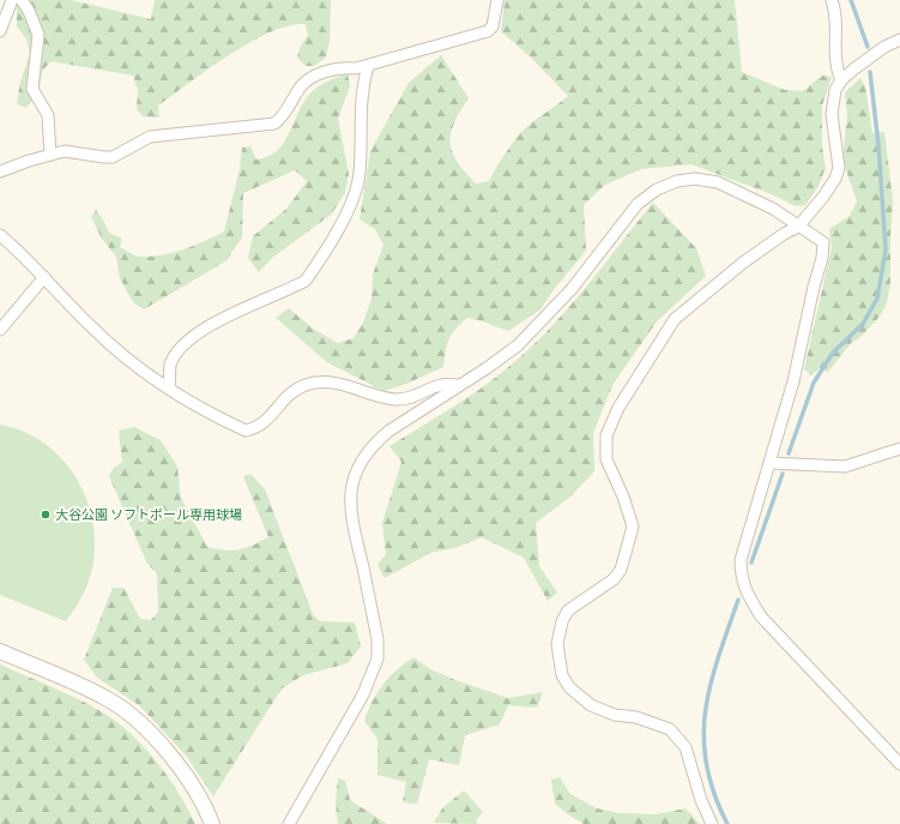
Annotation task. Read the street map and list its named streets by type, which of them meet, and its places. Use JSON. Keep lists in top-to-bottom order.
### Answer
{
  "places": ["大谷公園 ソフトボール専用球場"]
}
